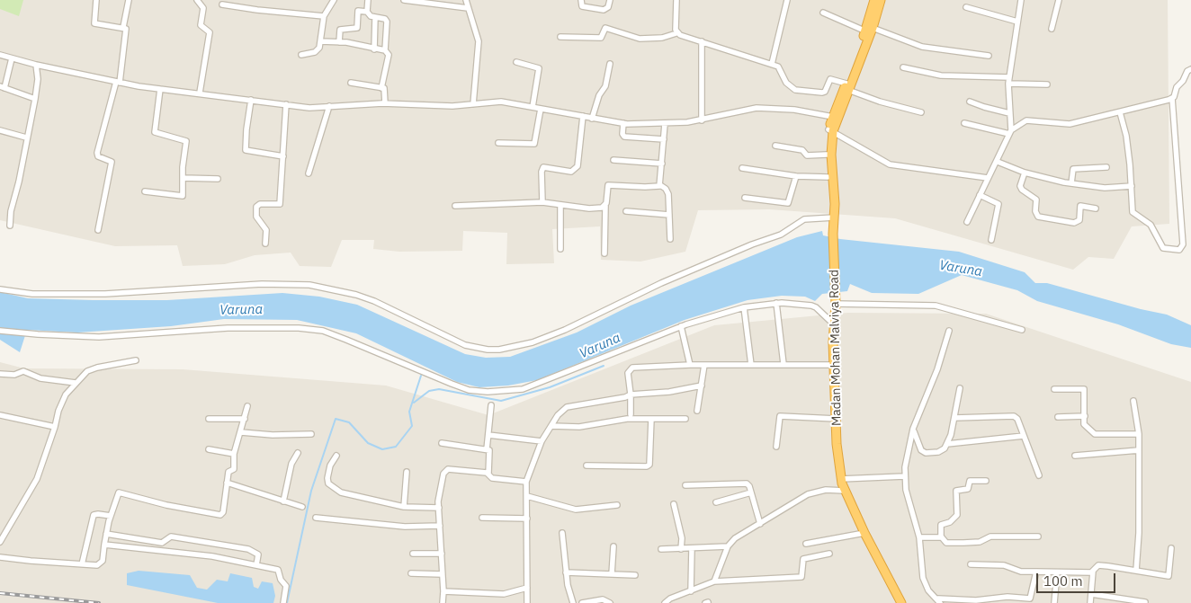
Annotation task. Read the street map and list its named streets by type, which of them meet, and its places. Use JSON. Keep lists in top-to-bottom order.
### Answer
{
  "streets": {
    "highway": ["Madan Mohan Malviya Road"]
  },
  "water": ["Varuna"],
  "scale_bar": "100 m"
}
